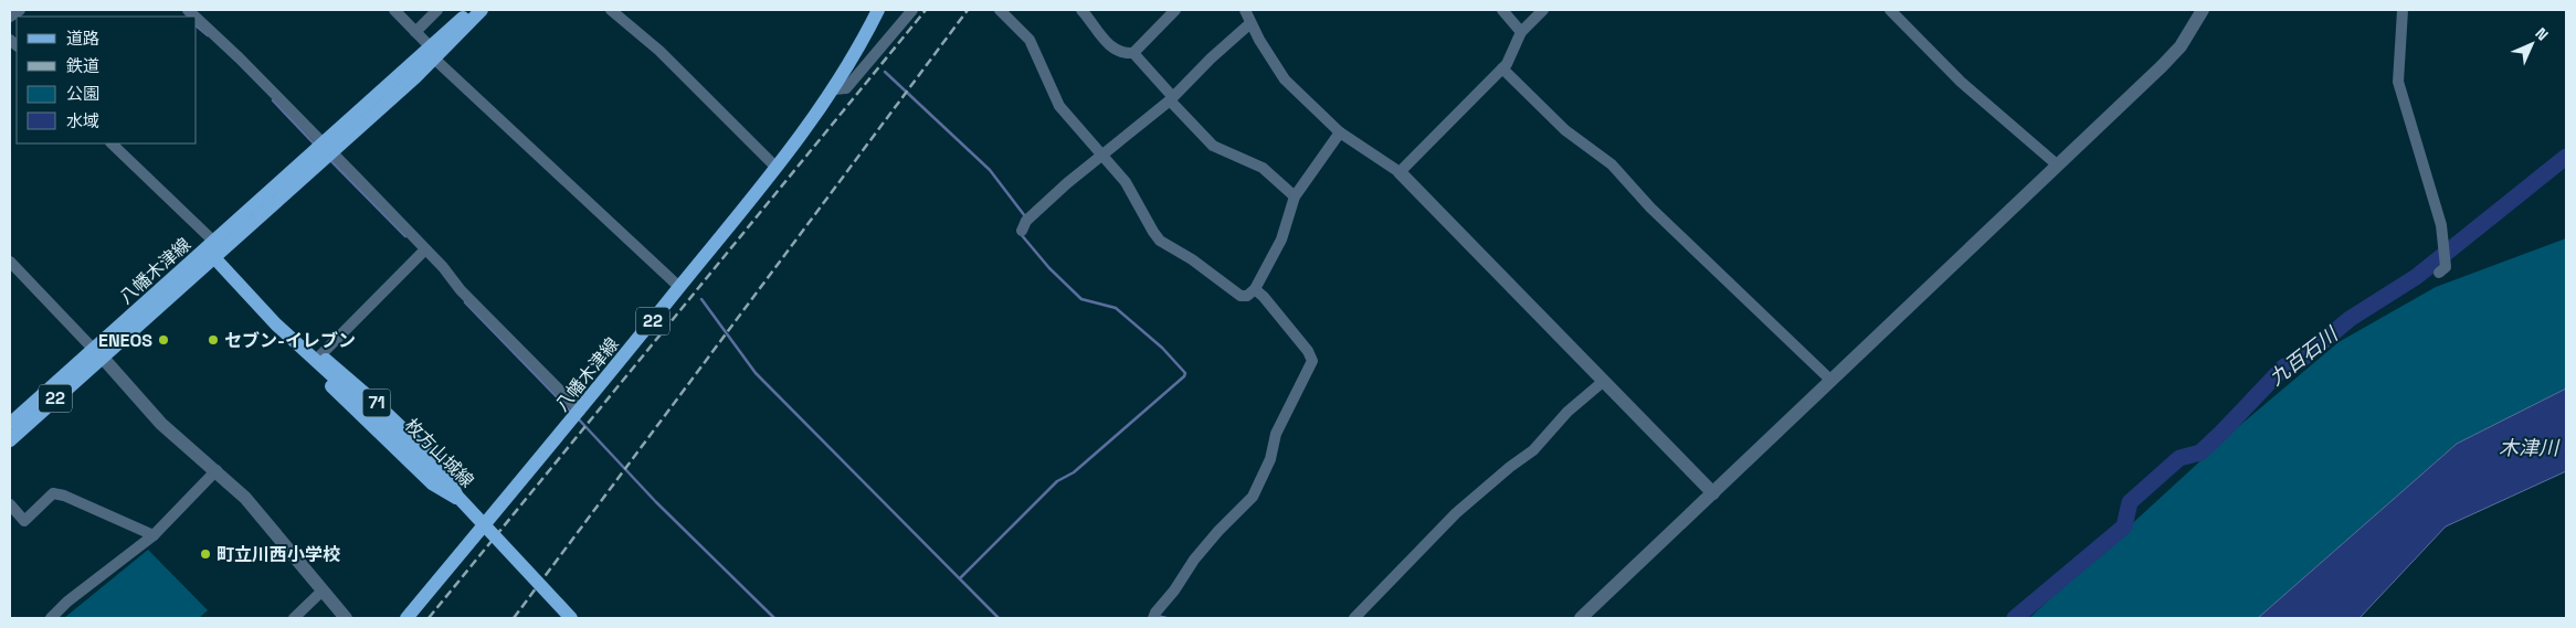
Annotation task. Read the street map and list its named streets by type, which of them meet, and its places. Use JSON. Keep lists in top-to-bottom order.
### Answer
{
  "streets": {
    "main road": [
      "八幡木津線",
      "22",
      "71",
      "枚方山城線"
    ]
  },
  "crossings": [
    ["八幡木津線", "71"],
    ["八幡木津線", "枚方山城線"],
    ["71", "枚方山城線"]
  ],
  "water": ["九百石川", "木津川"],
  "places": ["ENEOS", "セブン-イレブン", "町立川西小学校"],
  "legend": [
    "道路",
    "鉄道",
    "公園",
    "水域"
  ],
  "north": "top right"
}
